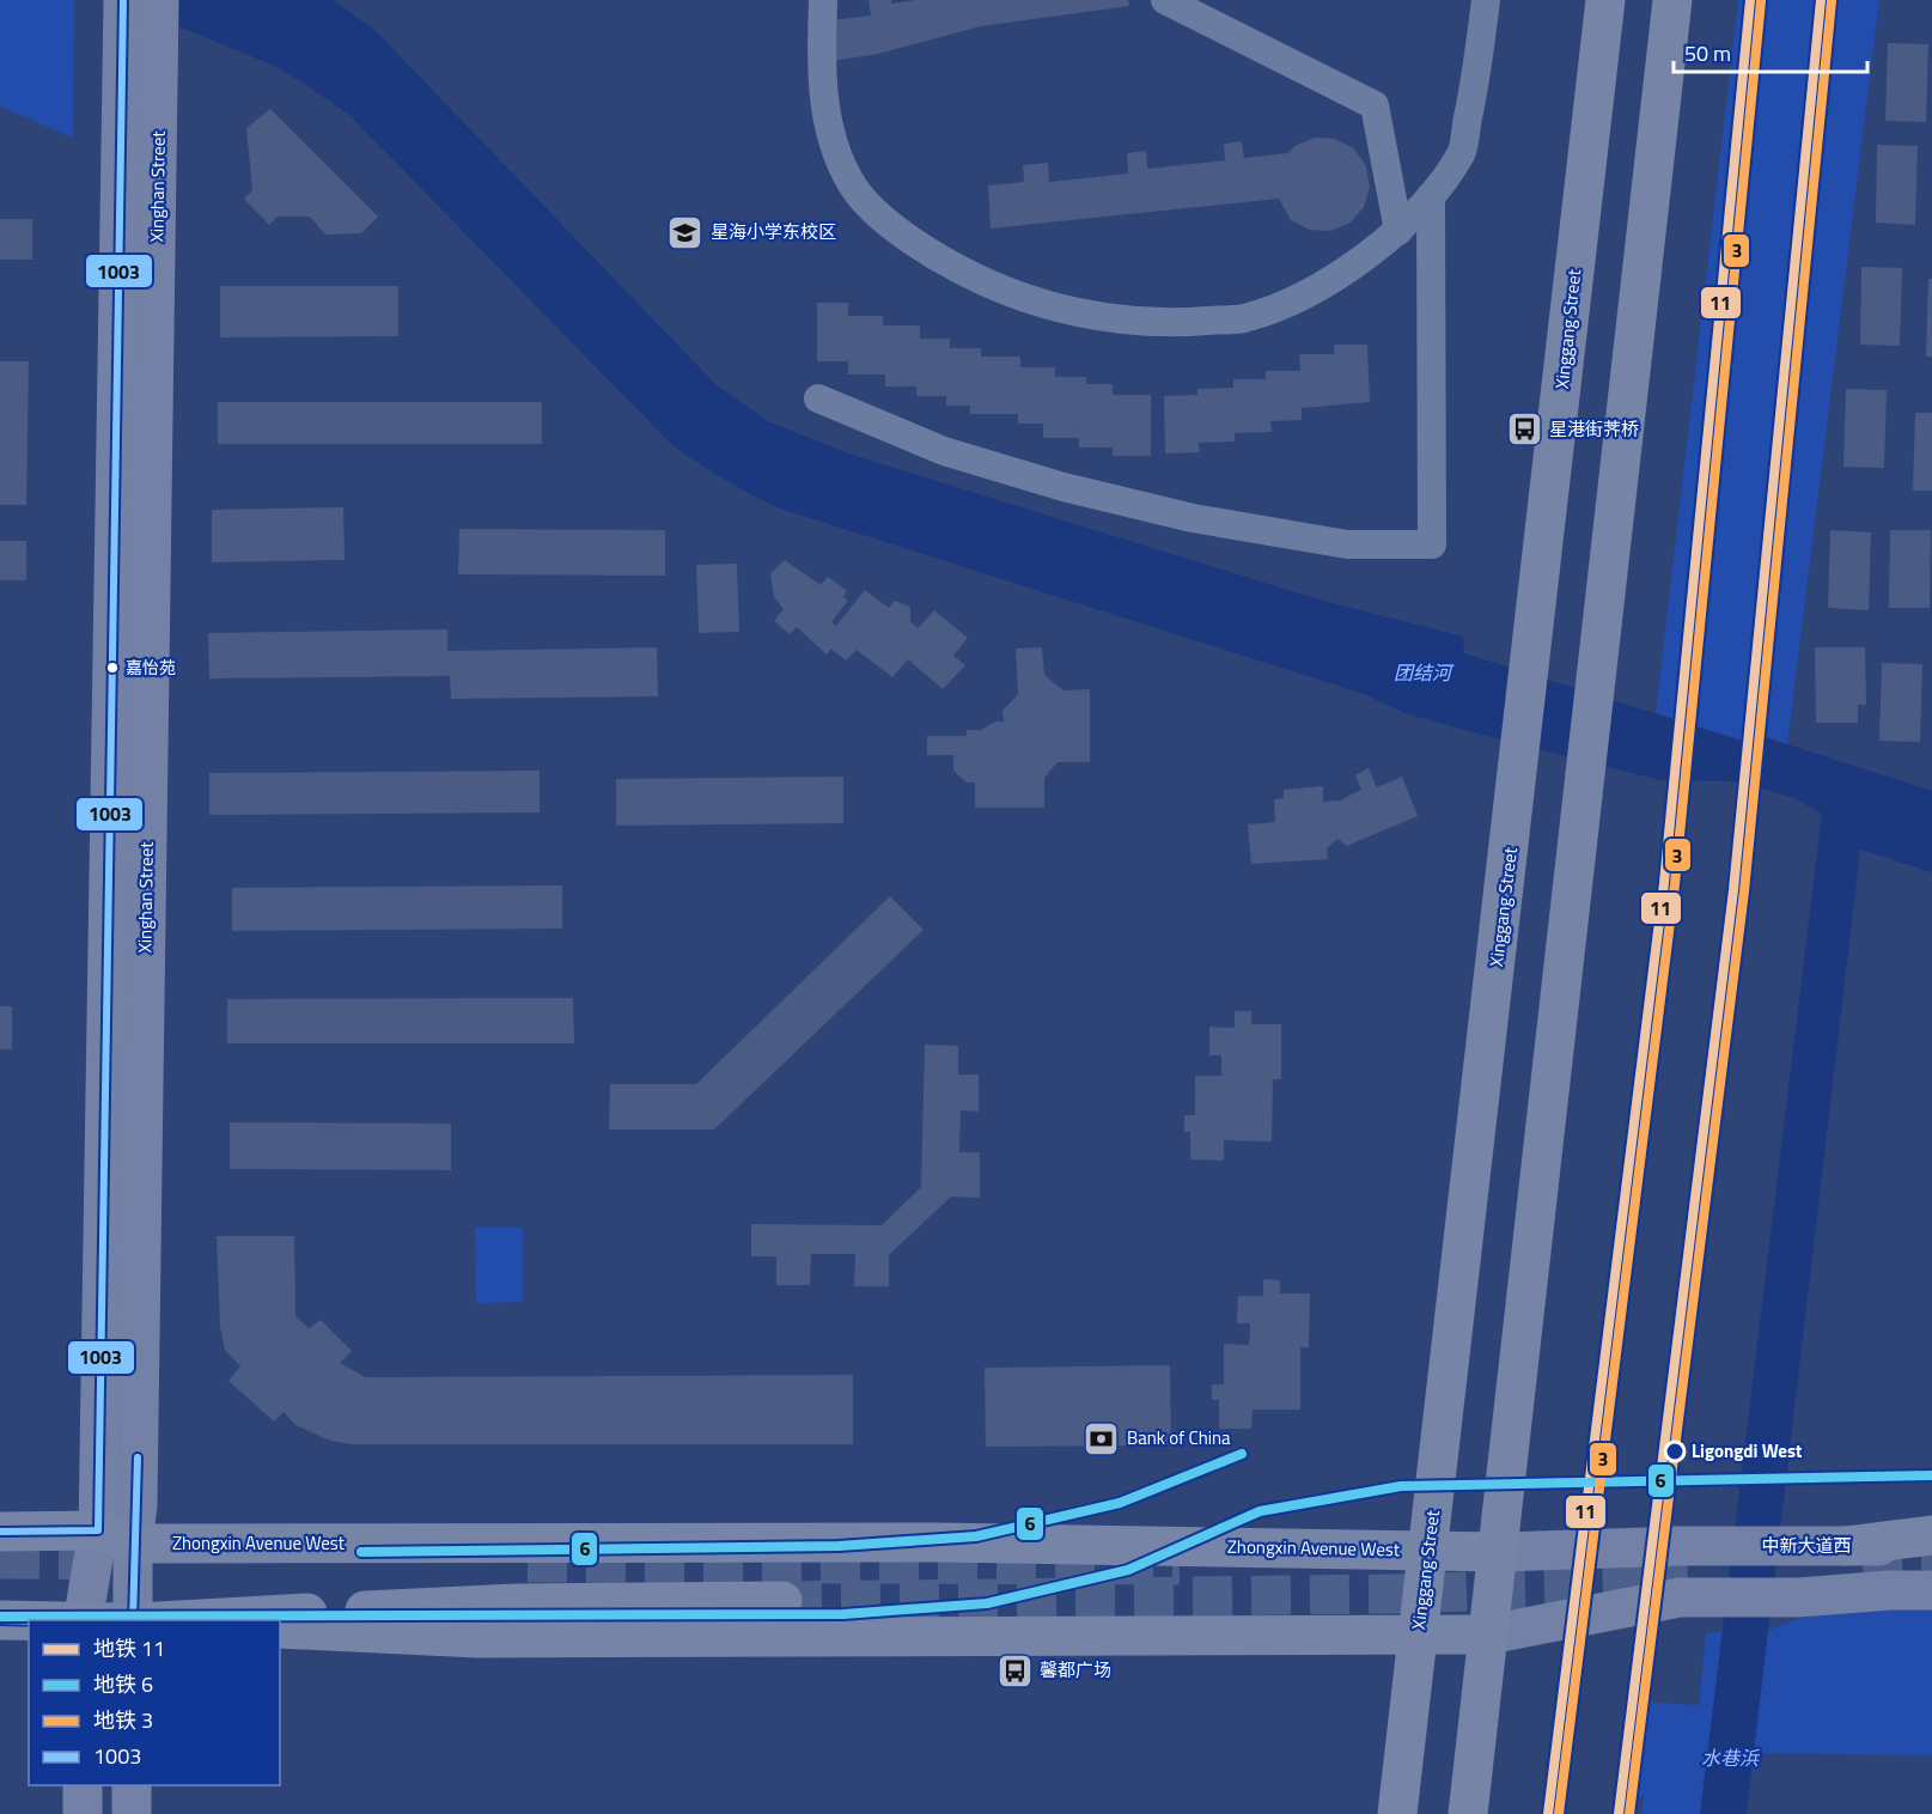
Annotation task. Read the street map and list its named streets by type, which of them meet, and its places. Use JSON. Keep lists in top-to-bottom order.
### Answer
{
  "streets": {
    "main road": [
      "Xinghan Street",
      "Xinggang Street",
      "Zhongxin Avenue West",
      "中新大道西"
    ]
  },
  "crossings": [
    ["Xinghan Street", "Zhongxin Avenue West"],
    ["Xinggang Street", "Zhongxin Avenue West"],
    ["Zhongxin Avenue West", "中新大道西"]
  ],
  "water": ["团结河", "水巷浜"],
  "places": {
    "school or university": ["星海小学东校区"],
    "bus stop": ["星港街荠桥", "馨都广场"],
    "other": ["嘉怡苑", "Ligongdi West"],
    "bank": ["Bank of China"]
  },
  "lines": [
    "metro line 11",
    "transit line 1003",
    "metro line 3",
    "metro line 6"
  ],
  "legend": [
    "地铁 11",
    "地铁 6",
    "地铁 3",
    "1003"
  ],
  "scale_bar": "50 m"
}
